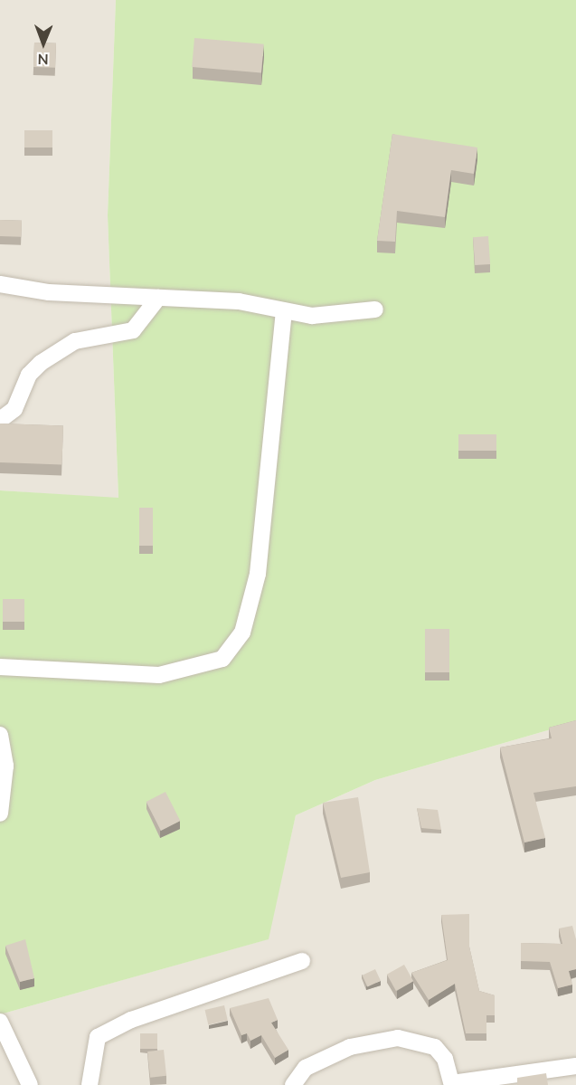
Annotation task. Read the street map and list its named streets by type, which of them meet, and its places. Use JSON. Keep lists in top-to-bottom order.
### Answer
{
  "north": "bottom"
}
